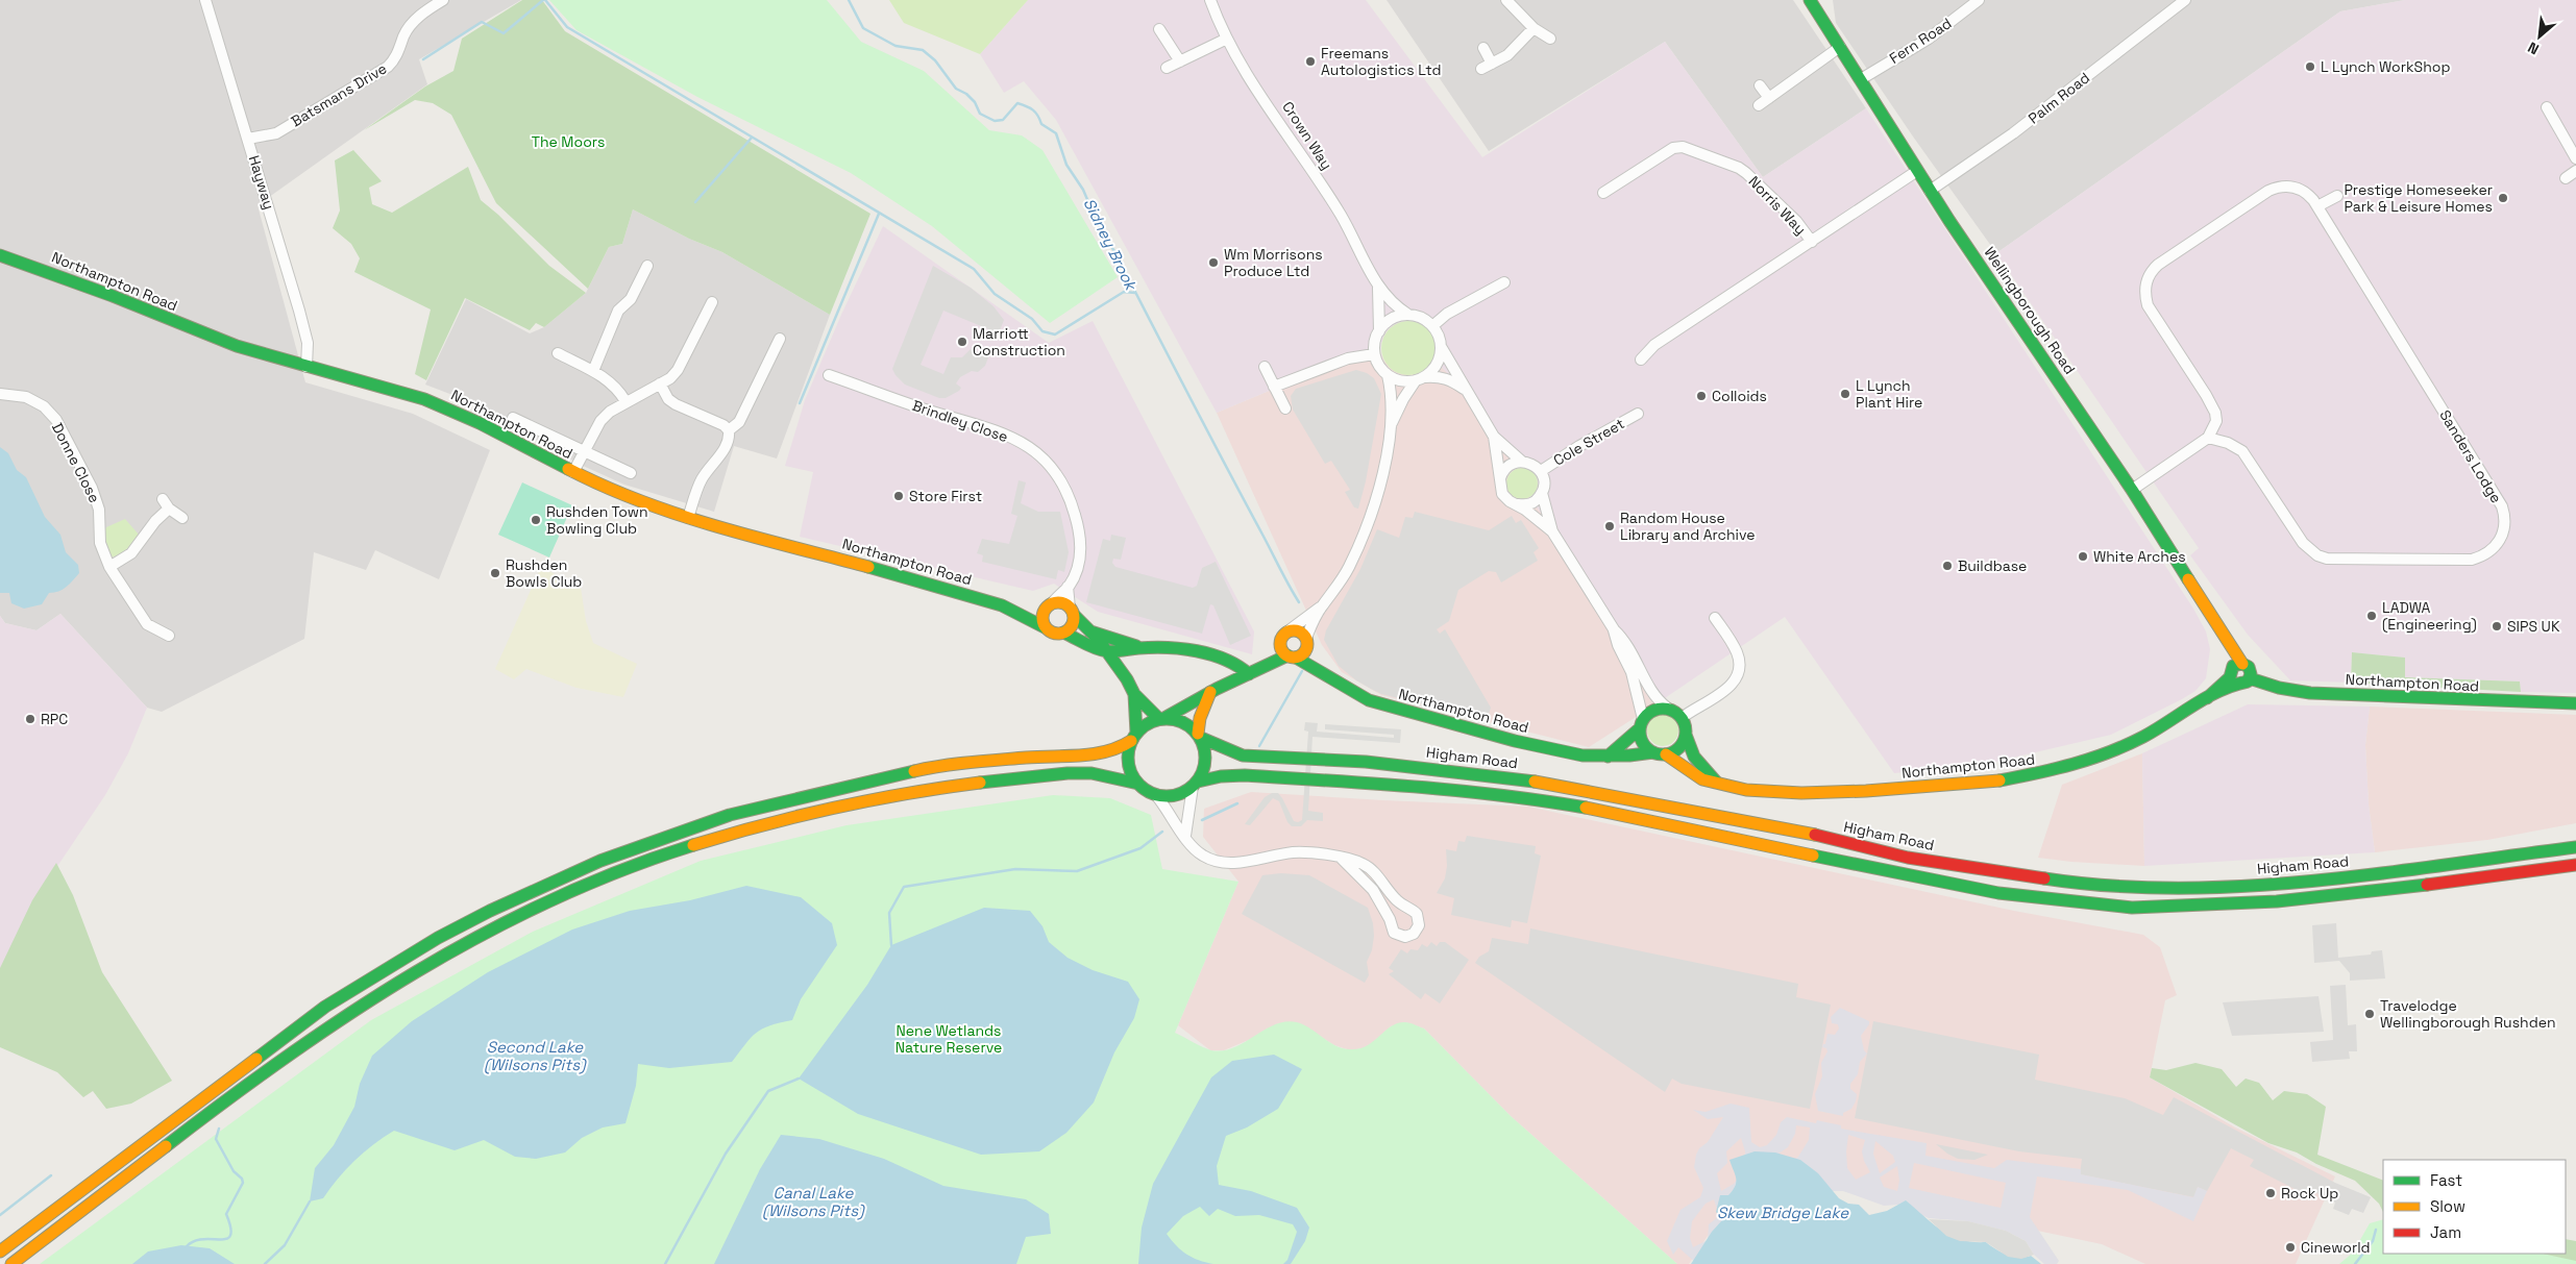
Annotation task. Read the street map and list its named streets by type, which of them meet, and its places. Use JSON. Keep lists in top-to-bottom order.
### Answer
{
  "streets": {
    "main road": ["Northampton Road", "Wellingborough Road", "Higham Road"],
    "street": [
      "Fern Road",
      "Batsmans Drive",
      "Palm Road",
      "Crown Way",
      "Hayway",
      "Norris Way",
      "Brindley Close",
      "Cole Street",
      "Sanders Lodge",
      "Donne Close"
    ]
  },
  "crossings": [
    ["Fern Road", "Wellingborough Road"],
    ["Batsmans Drive", "Hayway"],
    ["Palm Road", "Wellingborough Road"],
    ["Hayway", "Northampton Road"],
    ["Norris Way", "Wellingborough Road"],
    ["Northampton Road", "Wellingborough Road"],
    ["Northampton Road", "Brindley Close"]
  ],
  "water": [
    "Sidney Brook",
    "Second Lake (Wilsons Pits)",
    "Canal Lake (Wilsons Pits)",
    "Skew Bridge Lake"
  ],
  "parks": ["The Moors", "Nene Wetlands Nature Reserve"],
  "places": [
    "Freemans Autologistics Ltd",
    "L Lynch WorkShop",
    "Prestige Homeseeker Park & Leisure Homes",
    "Wm Morrisons Produce Ltd",
    "Marriott Construction",
    "L Lynch Plant Hire",
    "Colloids",
    "Store First",
    "Rushden Town Bowling Club",
    "Random House Library and Archive",
    "White Arches",
    "Buildbase",
    "Rushden Bowls Club",
    "LADWA (Engineering)",
    "SIPS UK",
    "RPC",
    "Travelodge Wellingborough Rushden",
    "Rock Up",
    "Cineworld"
  ],
  "legend": ["Fast", "Slow", "Jam"],
  "north": "bottom left"
}
